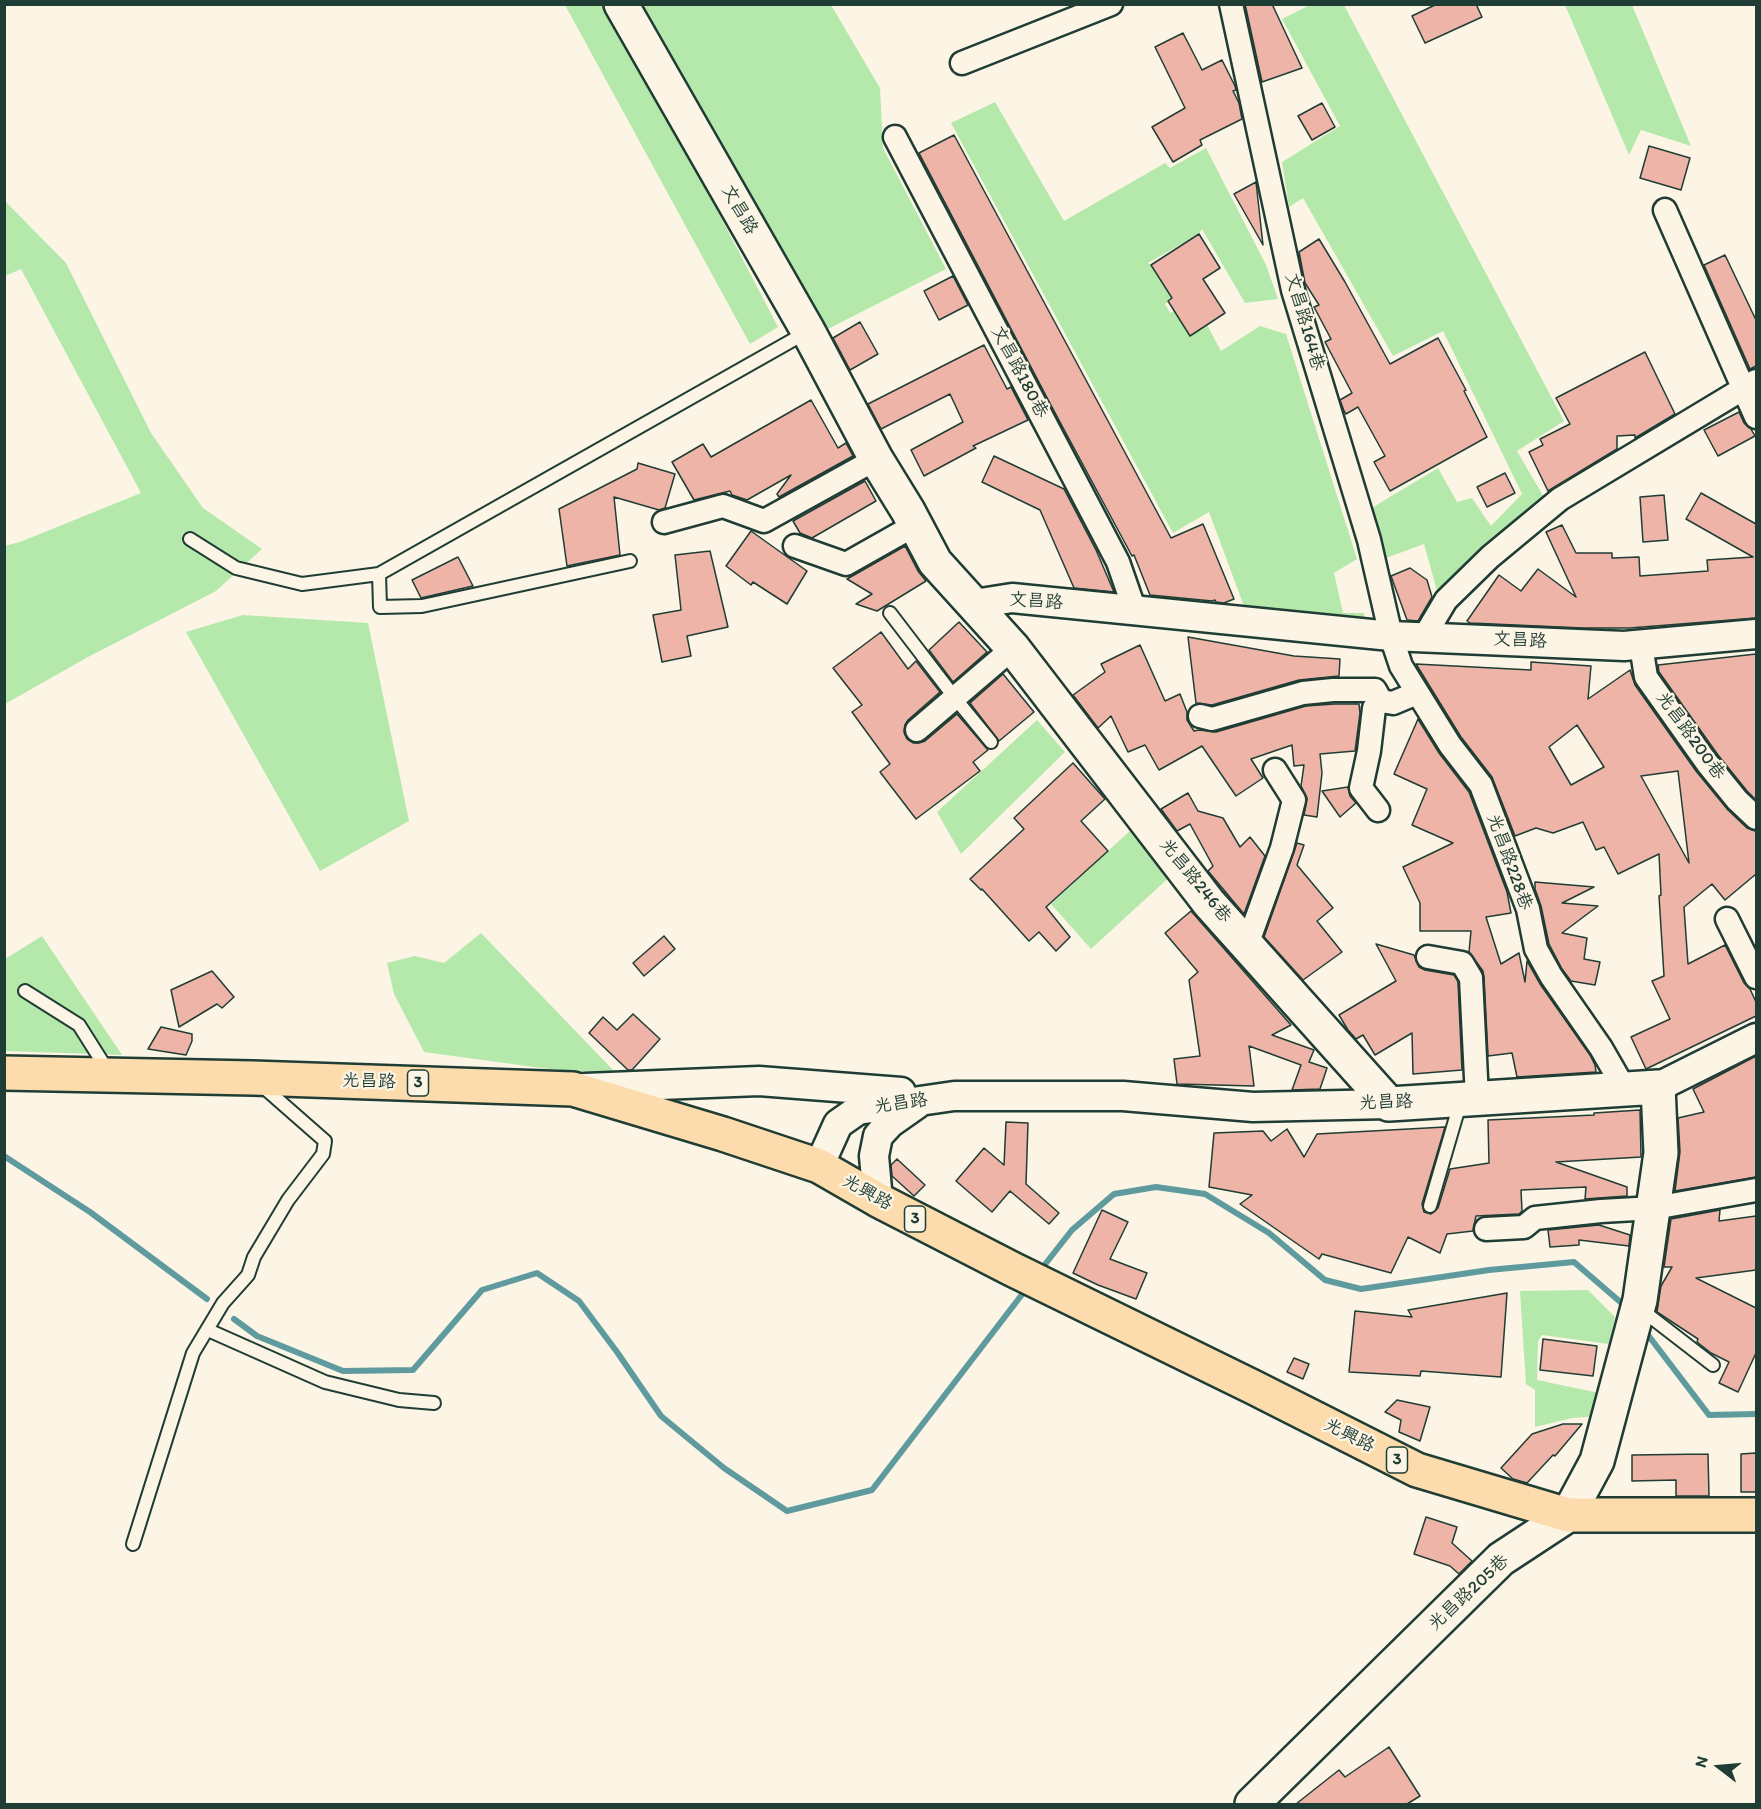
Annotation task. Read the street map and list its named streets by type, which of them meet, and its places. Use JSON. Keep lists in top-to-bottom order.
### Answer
{
  "streets": {
    "main road": [
      "文昌路",
      "光昌路246巷",
      "光昌路",
      "3",
      "光興路",
      "光昌路205巷"
    ],
    "street": [
      "文昌路164巷",
      "文昌路180巷",
      "光昌路200巷",
      "光昌路228巷"
    ]
  },
  "crossings": [
    ["文昌路", "文昌路164巷"],
    ["文昌路", "文昌路180巷"],
    ["文昌路", "光昌路200巷"],
    ["文昌路", "光昌路228巷"],
    ["文昌路", "光昌路246巷"],
    ["文昌路164巷", "光昌路228巷"],
    ["光昌路228巷", "光昌路"],
    ["光昌路246巷", "光昌路"],
    ["光昌路", "光興路"],
    ["光昌路", "光昌路205巷"],
    ["光興路", "光昌路205巷"]
  ],
  "north": "left"
}
